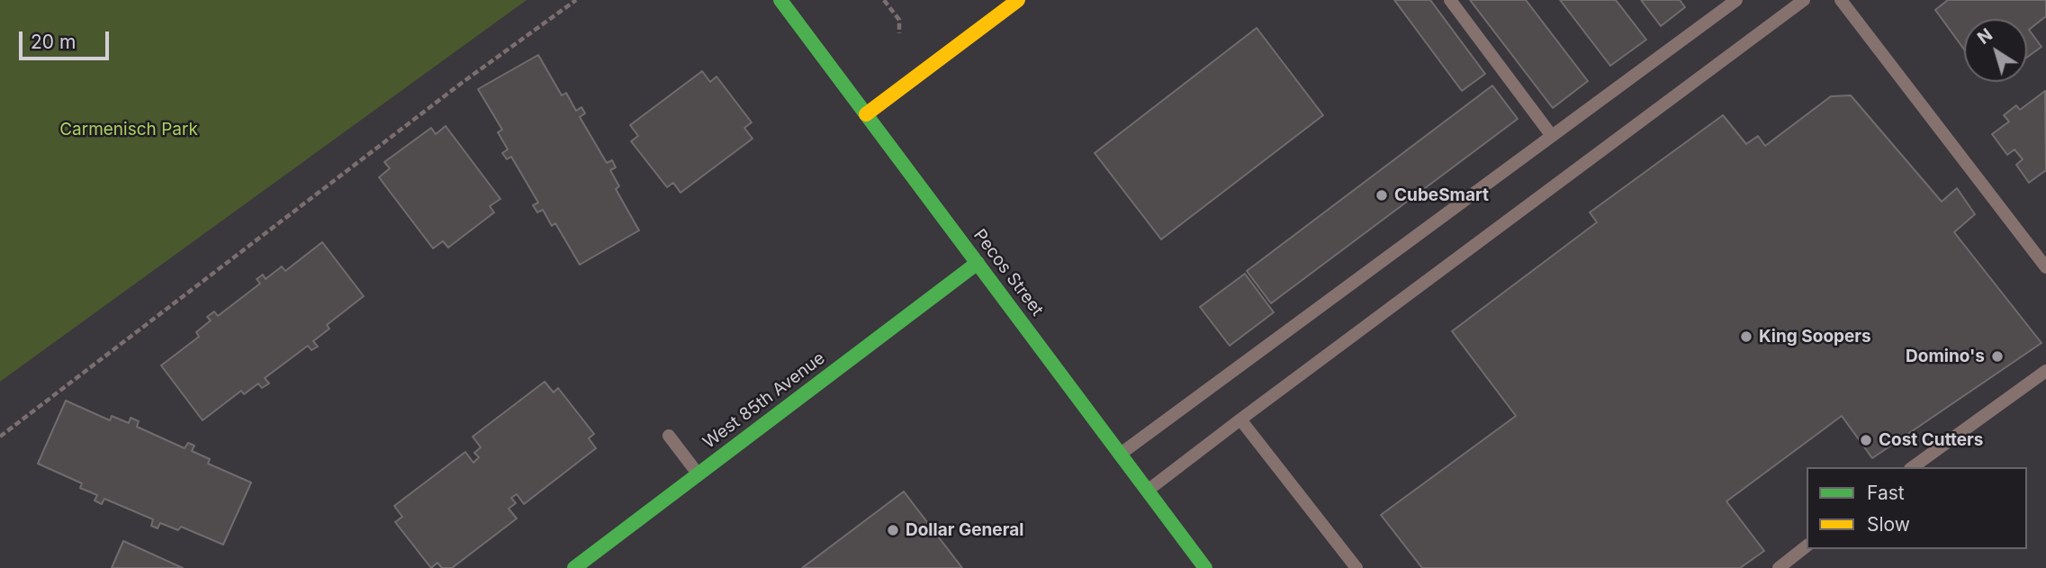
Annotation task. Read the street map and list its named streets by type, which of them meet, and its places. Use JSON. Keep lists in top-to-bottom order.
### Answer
{
  "streets": {
    "main road": ["Pecos Street", "West 85th Avenue"]
  },
  "crossings": [
    ["Pecos Street", "West 85th Avenue"]
  ],
  "parks": ["Carmenisch Park"],
  "places": [
    "CubeSmart",
    "King Soopers",
    "Domino's",
    "Cost Cutters",
    "Dollar General"
  ],
  "legend": ["Fast", "Slow"],
  "scale_bar": "20 m",
  "north": "top left"
}
